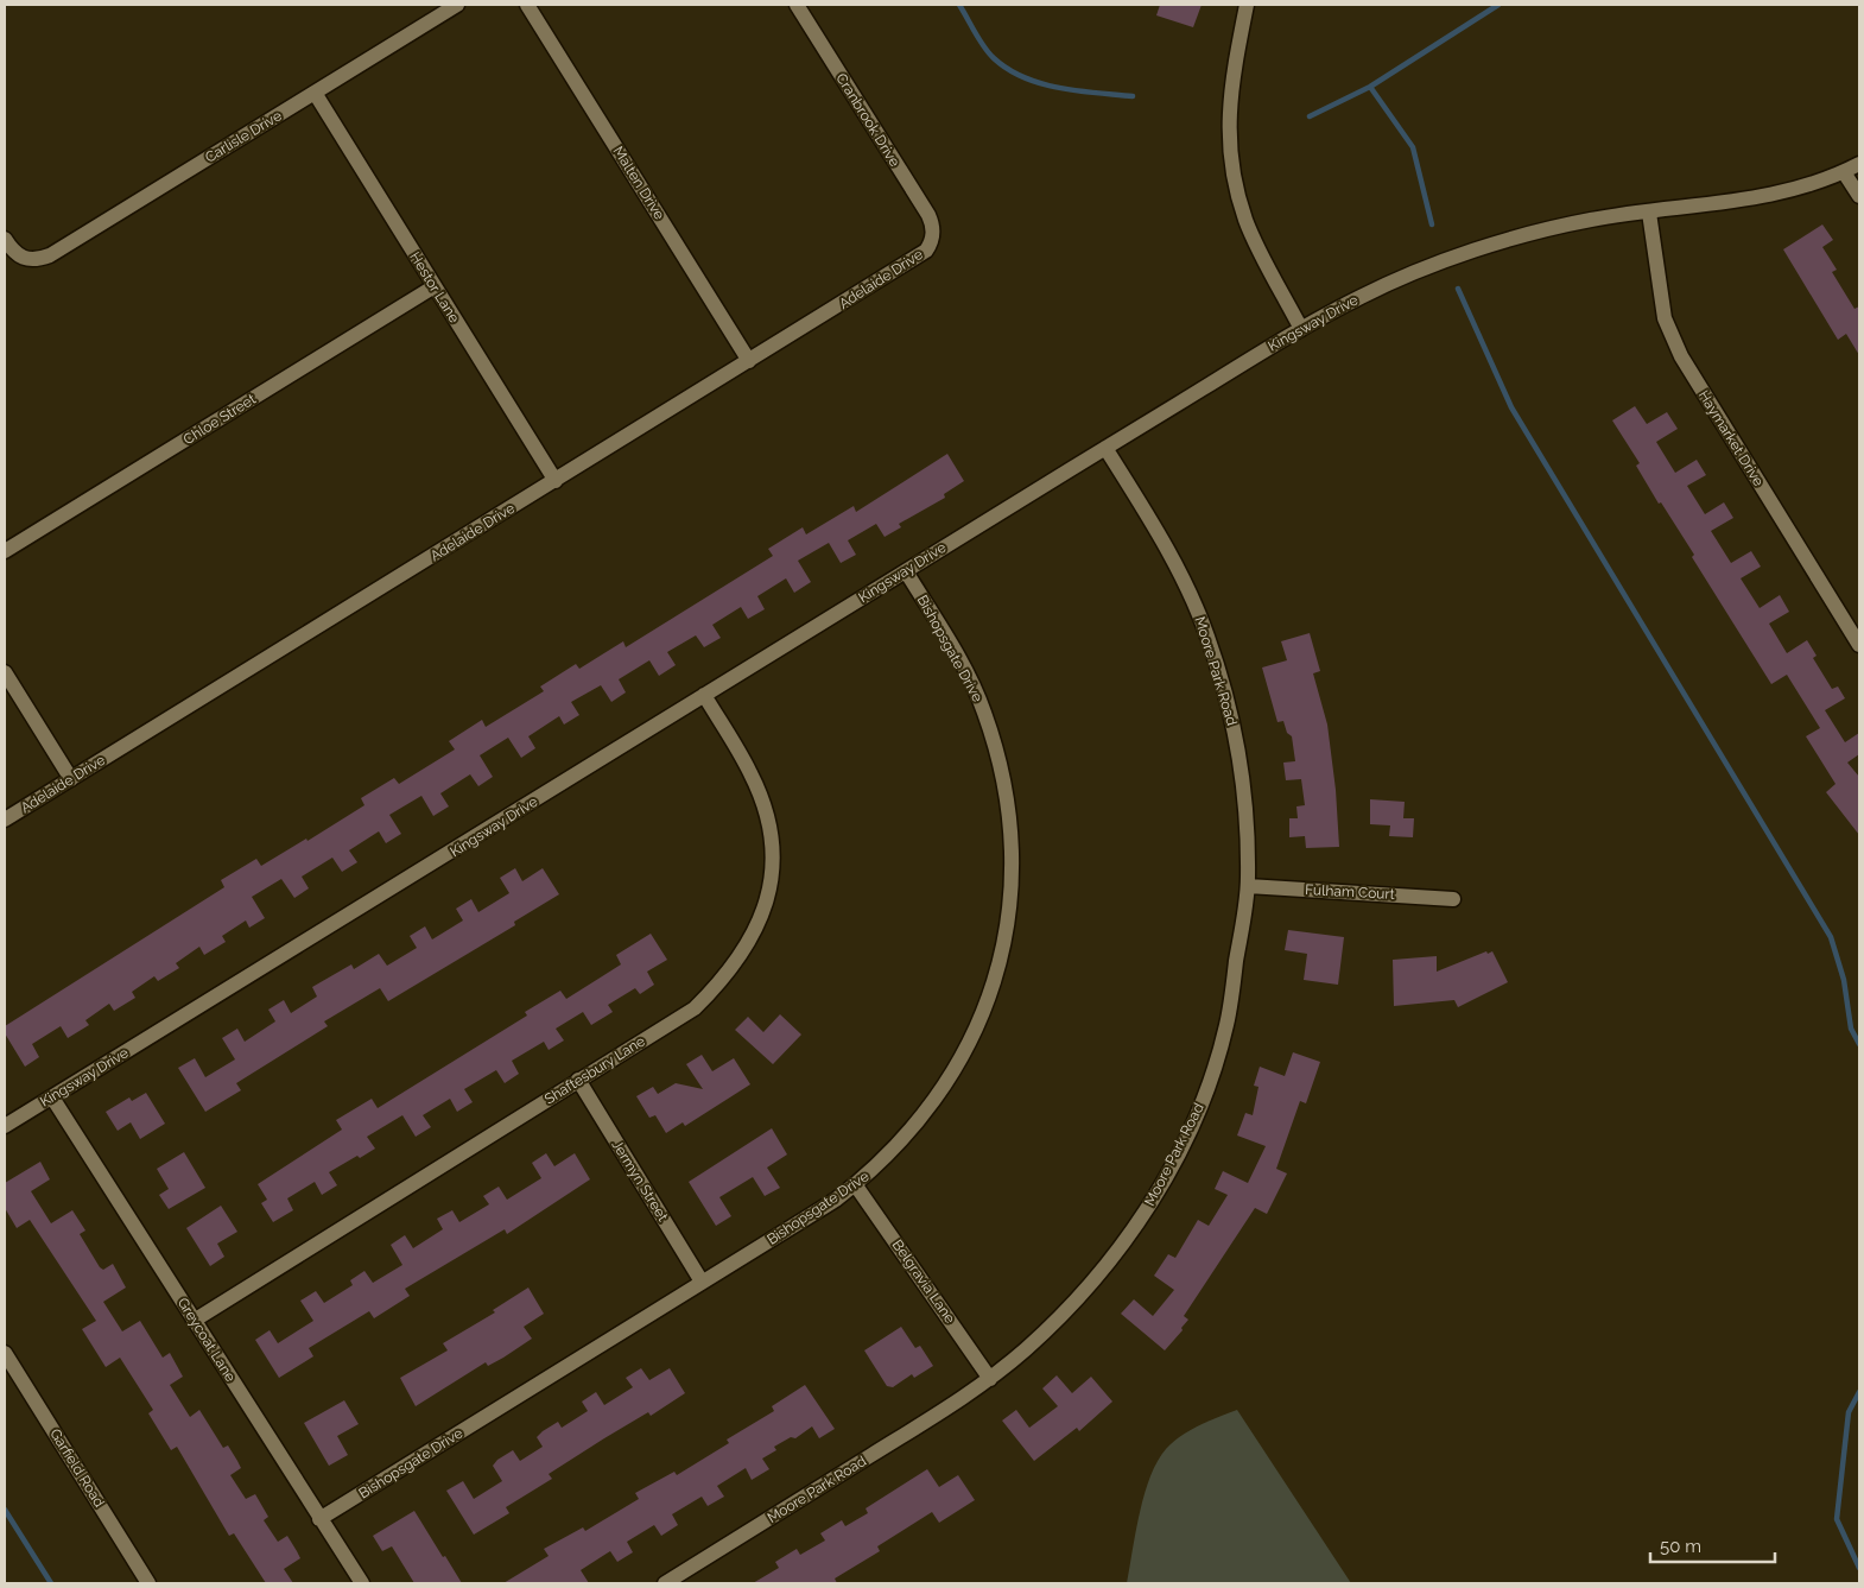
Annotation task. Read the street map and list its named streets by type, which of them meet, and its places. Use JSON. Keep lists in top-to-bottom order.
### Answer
{
  "streets": {
    "street": [
      "Cranbrook Drive",
      "Carlisle Drive",
      "Malten Drive",
      "Adelaide Drive",
      "Hestor Lane",
      "Kingsway Drive",
      "Chloe Street",
      "Haymarket Drive",
      "Bishopsgate Drive",
      "Moore Park Road",
      "Fulham Court",
      "Shaftesbury Lane",
      "Jermyn Street",
      "Belgravia Lane",
      "Greycoat Lane",
      "Garfield Road"
    ]
  },
  "crossings": [
    ["Cranbrook Drive", "Adelaide Drive"],
    ["Carlisle Drive", "Hestor Lane"],
    ["Malten Drive", "Adelaide Drive"],
    ["Adelaide Drive", "Hestor Lane"],
    ["Hestor Lane", "Chloe Street"],
    ["Kingsway Drive", "Haymarket Drive"],
    ["Kingsway Drive", "Bishopsgate Drive"],
    ["Kingsway Drive", "Moore Park Road"],
    ["Kingsway Drive", "Shaftesbury Lane"],
    ["Kingsway Drive", "Greycoat Lane"],
    ["Bishopsgate Drive", "Jermyn Street"],
    ["Bishopsgate Drive", "Belgravia Lane"],
    ["Bishopsgate Drive", "Greycoat Lane"],
    ["Moore Park Road", "Fulham Court"],
    ["Moore Park Road", "Belgravia Lane"],
    ["Shaftesbury Lane", "Jermyn Street"],
    ["Shaftesbury Lane", "Greycoat Lane"]
  ],
  "scale_bar": "50 m"
}
